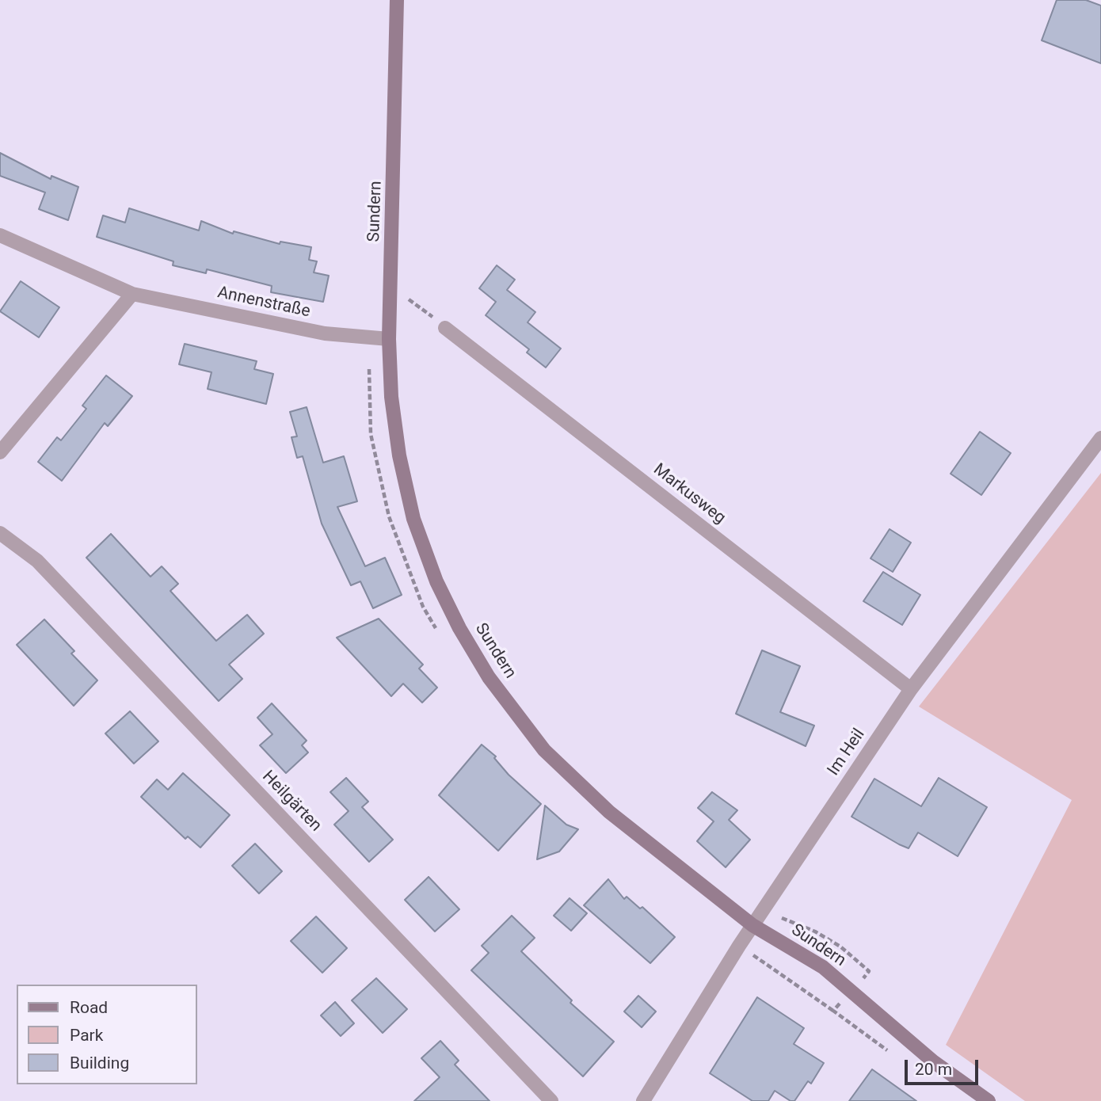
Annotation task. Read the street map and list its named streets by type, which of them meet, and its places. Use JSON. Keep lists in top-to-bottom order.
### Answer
{
  "streets": {
    "street": [
      "Sundern",
      "Annenstraße",
      "Markusweg",
      "Im Heil",
      "Heilgärten"
    ]
  },
  "crossings": [
    ["Sundern", "Annenstraße"],
    ["Sundern", "Im Heil"],
    ["Markusweg", "Im Heil"]
  ],
  "legend": ["Road", "Park", "Building"],
  "scale_bar": "20 m"
}
